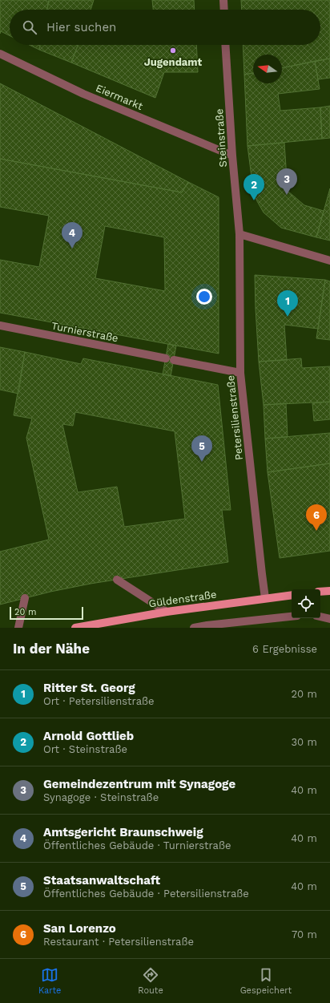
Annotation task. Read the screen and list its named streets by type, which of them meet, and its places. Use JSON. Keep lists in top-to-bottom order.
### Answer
{
  "streets": {
    "main road": ["Güldenstraße"],
    "street": [
      "Eiermarkt",
      "Steinstraße",
      "Turnierstraße",
      "Petersilienstraße"
    ]
  },
  "crossings": [
    ["Eiermarkt", "Steinstraße"],
    ["Steinstraße", "Petersilienstraße"],
    ["Turnierstraße", "Petersilienstraße"],
    ["Petersilienstraße", "Güldenstraße"]
  ],
  "places": ["Jugendamt"],
  "scale_bar": "20 m",
  "north": "left",
  "page": {
    "search": "Hier suchen",
    "pins": [
      "3",
      "2",
      "4",
      "1",
      "5",
      "6"
    ],
    "scale": "20 m",
    "heading": ["In der Nähe", "6 Ergebnisse"],
    "list": [
      {
        "mark": "1",
        "name": "Ritter St. Georg",
        "note": "Ort · Petersilienstraße",
        "value": "20 m"
      },
      {
        "mark": "2",
        "name": "Arnold Gottlieb",
        "note": "Ort · Steinstraße",
        "value": "30 m"
      },
      {
        "mark": "3",
        "name": "Gemeindezentrum mit Synagoge",
        "note": "Synagoge · Steinstraße",
        "value": "40 m"
      },
      {
        "mark": "4",
        "name": "Amtsgericht Braunschweig",
        "note": "Öffentliches Gebäude · Turnierstraße",
        "value": "40 m"
      },
      {
        "mark": "5",
        "name": "Staatsanwaltschaft",
        "note": "Öffentliches Gebäude · Petersilienstraße",
        "value": "40 m"
      },
      {
        "mark": "6",
        "name": "San Lorenzo",
        "note": "Restaurant · Petersilienstraße",
        "value": "70 m"
      }
    ],
    "nav": ["Karte", "Route", "Gespeichert"]
  }
}
